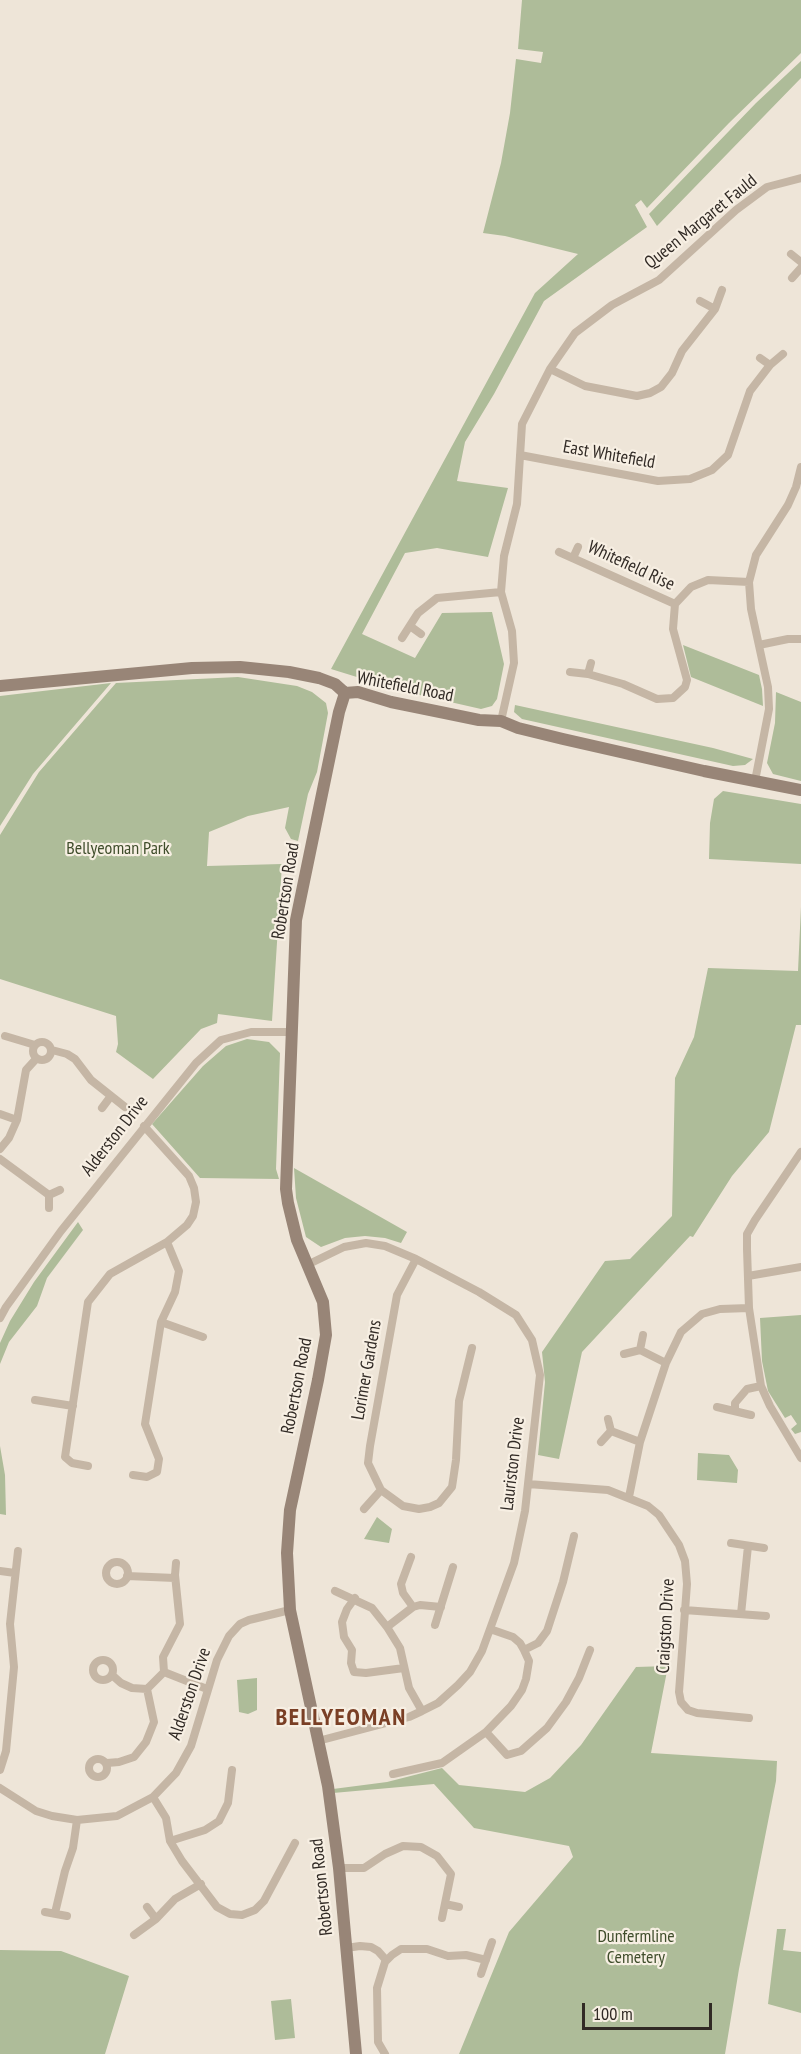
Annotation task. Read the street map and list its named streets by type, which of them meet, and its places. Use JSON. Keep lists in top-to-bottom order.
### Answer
{
  "streets": {
    "street": [
      "Queen Margaret Fauld",
      "East Whitefield",
      "Whitefield Rise",
      "Whitefield Road",
      "Robertson Road",
      "Alderston Drive",
      "Lorimer Gardens",
      "Lauriston Drive",
      "Craigston Drive"
    ]
  },
  "crossings": [
    ["Queen Margaret Fauld", "East Whitefield"],
    ["Queen Margaret Fauld", "Whitefield Road"],
    ["Whitefield Road", "Robertson Road"],
    ["Robertson Road", "Alderston Drive"],
    ["Robertson Road", "Lauriston Drive"],
    ["Lorimer Gardens", "Lauriston Drive"],
    ["Lauriston Drive", "Craigston Drive"]
  ],
  "districts": ["BELLYEOMAN"],
  "parks": ["Bellyeoman Park", "Dunfermline Cemetery"],
  "scale_bar": "100 m"
}
